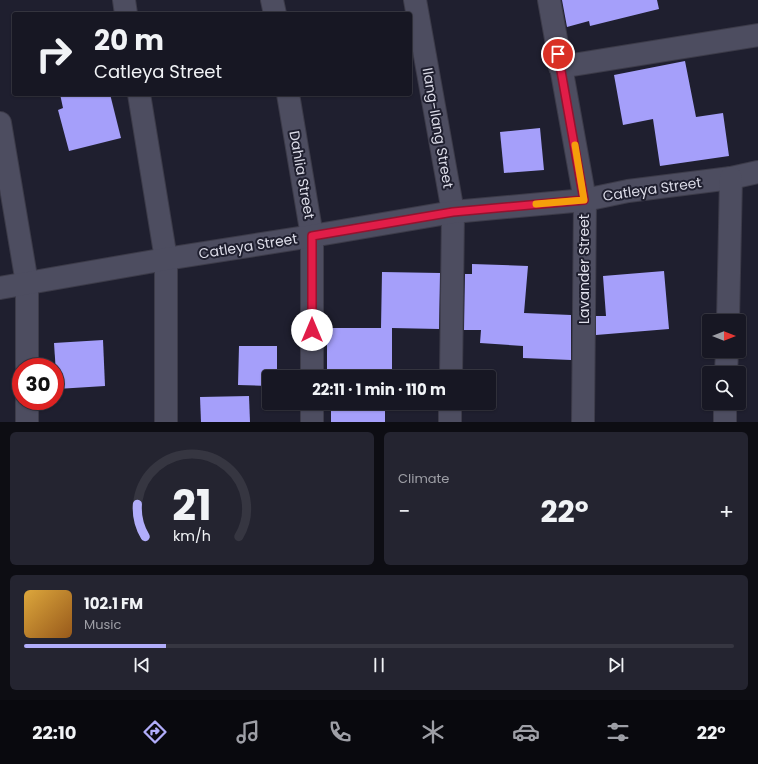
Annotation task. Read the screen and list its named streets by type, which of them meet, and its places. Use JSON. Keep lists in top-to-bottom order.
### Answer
{
  "streets": {
    "street": [
      "Ilang-Ilang Street",
      "Dahlia Street",
      "Catleya Street",
      "Lavander Street"
    ]
  },
  "crossings": [
    ["Ilang-Ilang Street", "Catleya Street"],
    ["Dahlia Street", "Catleya Street"],
    ["Catleya Street", "Lavander Street"]
  ],
  "north": "right",
  "page": {
    "turn": ["20 m", "Catleya Street"],
    "limit": "30",
    "trip": "22:11 · 1 min · 110 m",
    "tile": "Climate",
    "heat": ["−", "22°", "+"],
    "song": ["102.1 FM", "Music"],
    "tabs": ["22:10", "22°"],
    "gauge": ["21", "km/h"]
  }
}
